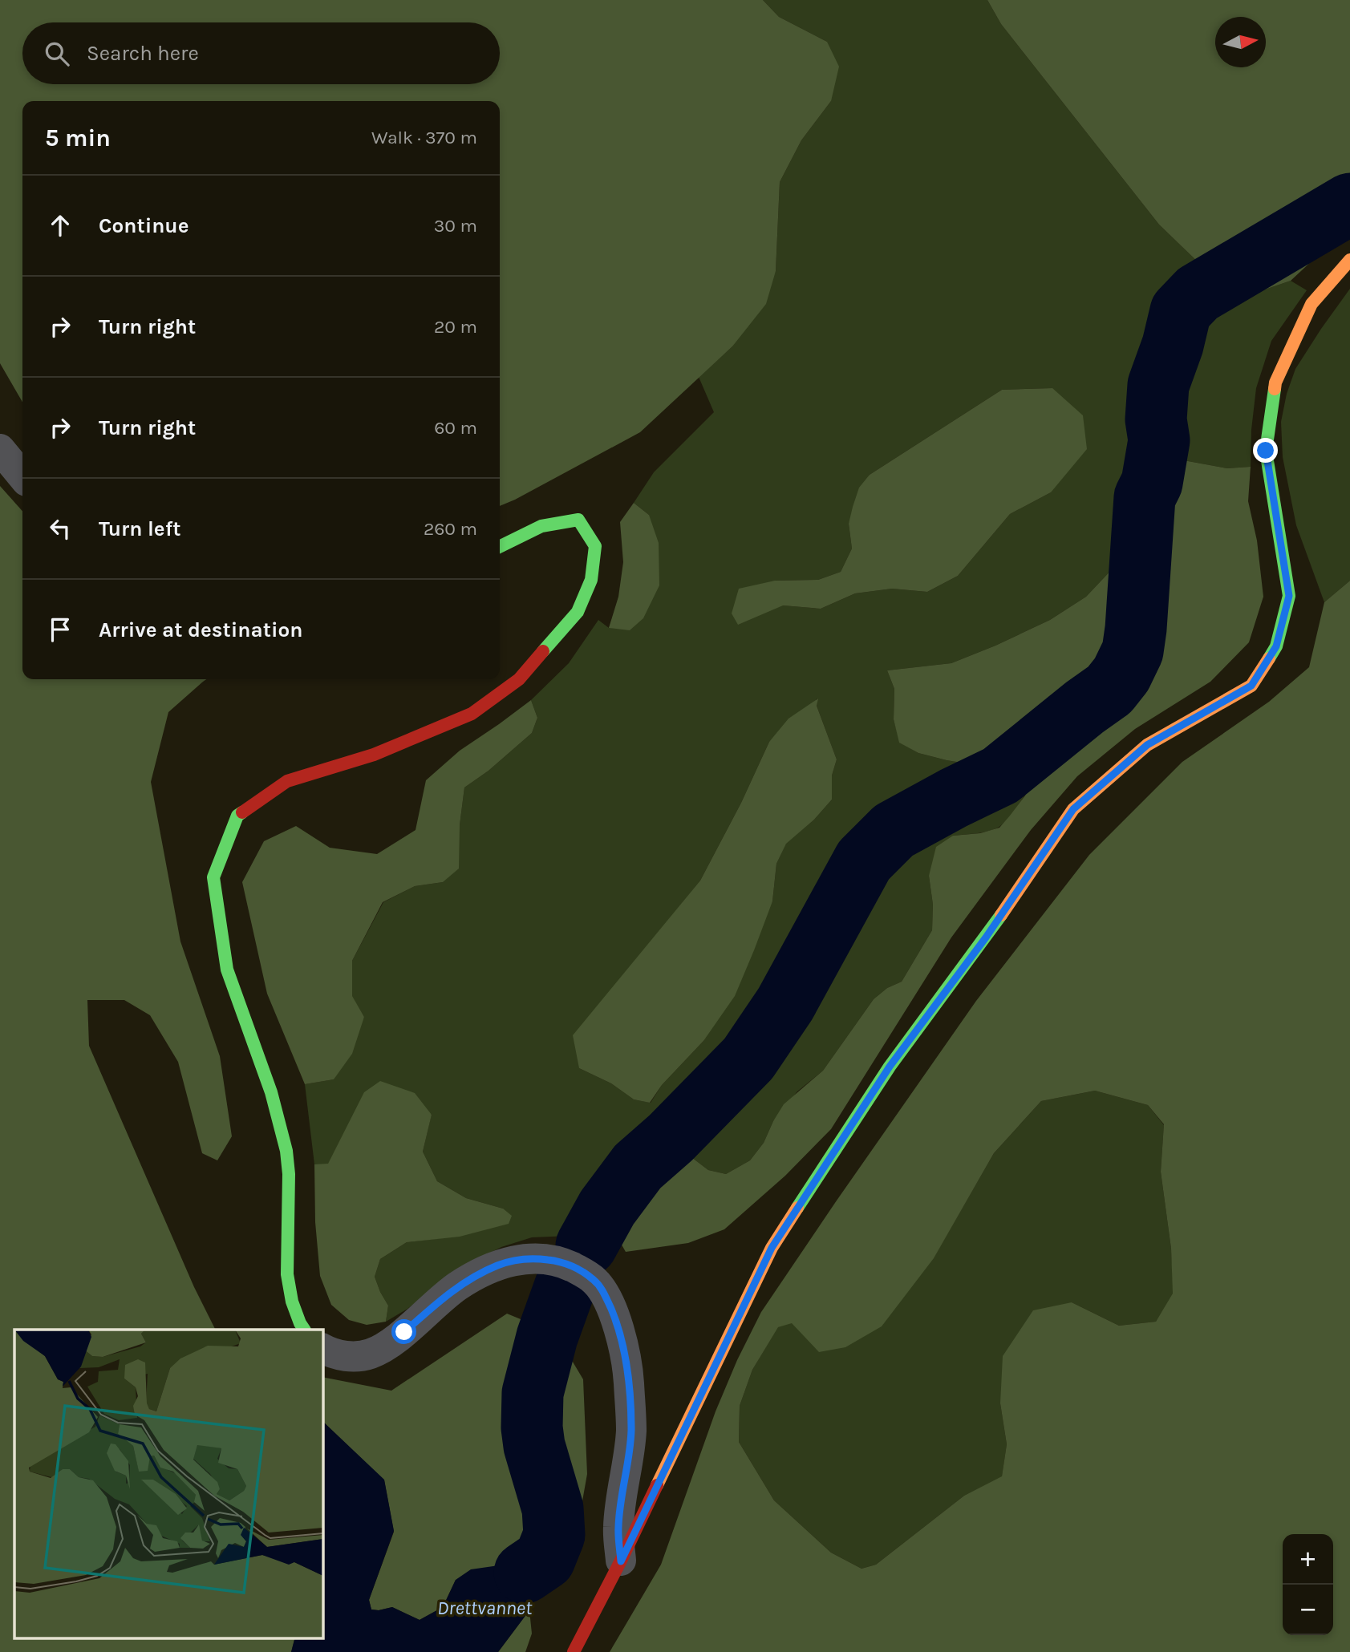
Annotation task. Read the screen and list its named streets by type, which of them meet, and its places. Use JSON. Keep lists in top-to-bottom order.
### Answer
{
  "water": ["Drettvannet"],
  "north": "right",
  "page": {
    "search": "Search here",
    "heading": ["5 min", "Walk · 370 m"],
    "list": [
      ["Continue", "30 m"],
      ["Turn right", "20 m"],
      ["Turn right", "60 m"],
      ["Turn left", "260 m"],
      "Arrive at destination"
    ],
    "map_buttons": ["+", "−"]
  }
}
